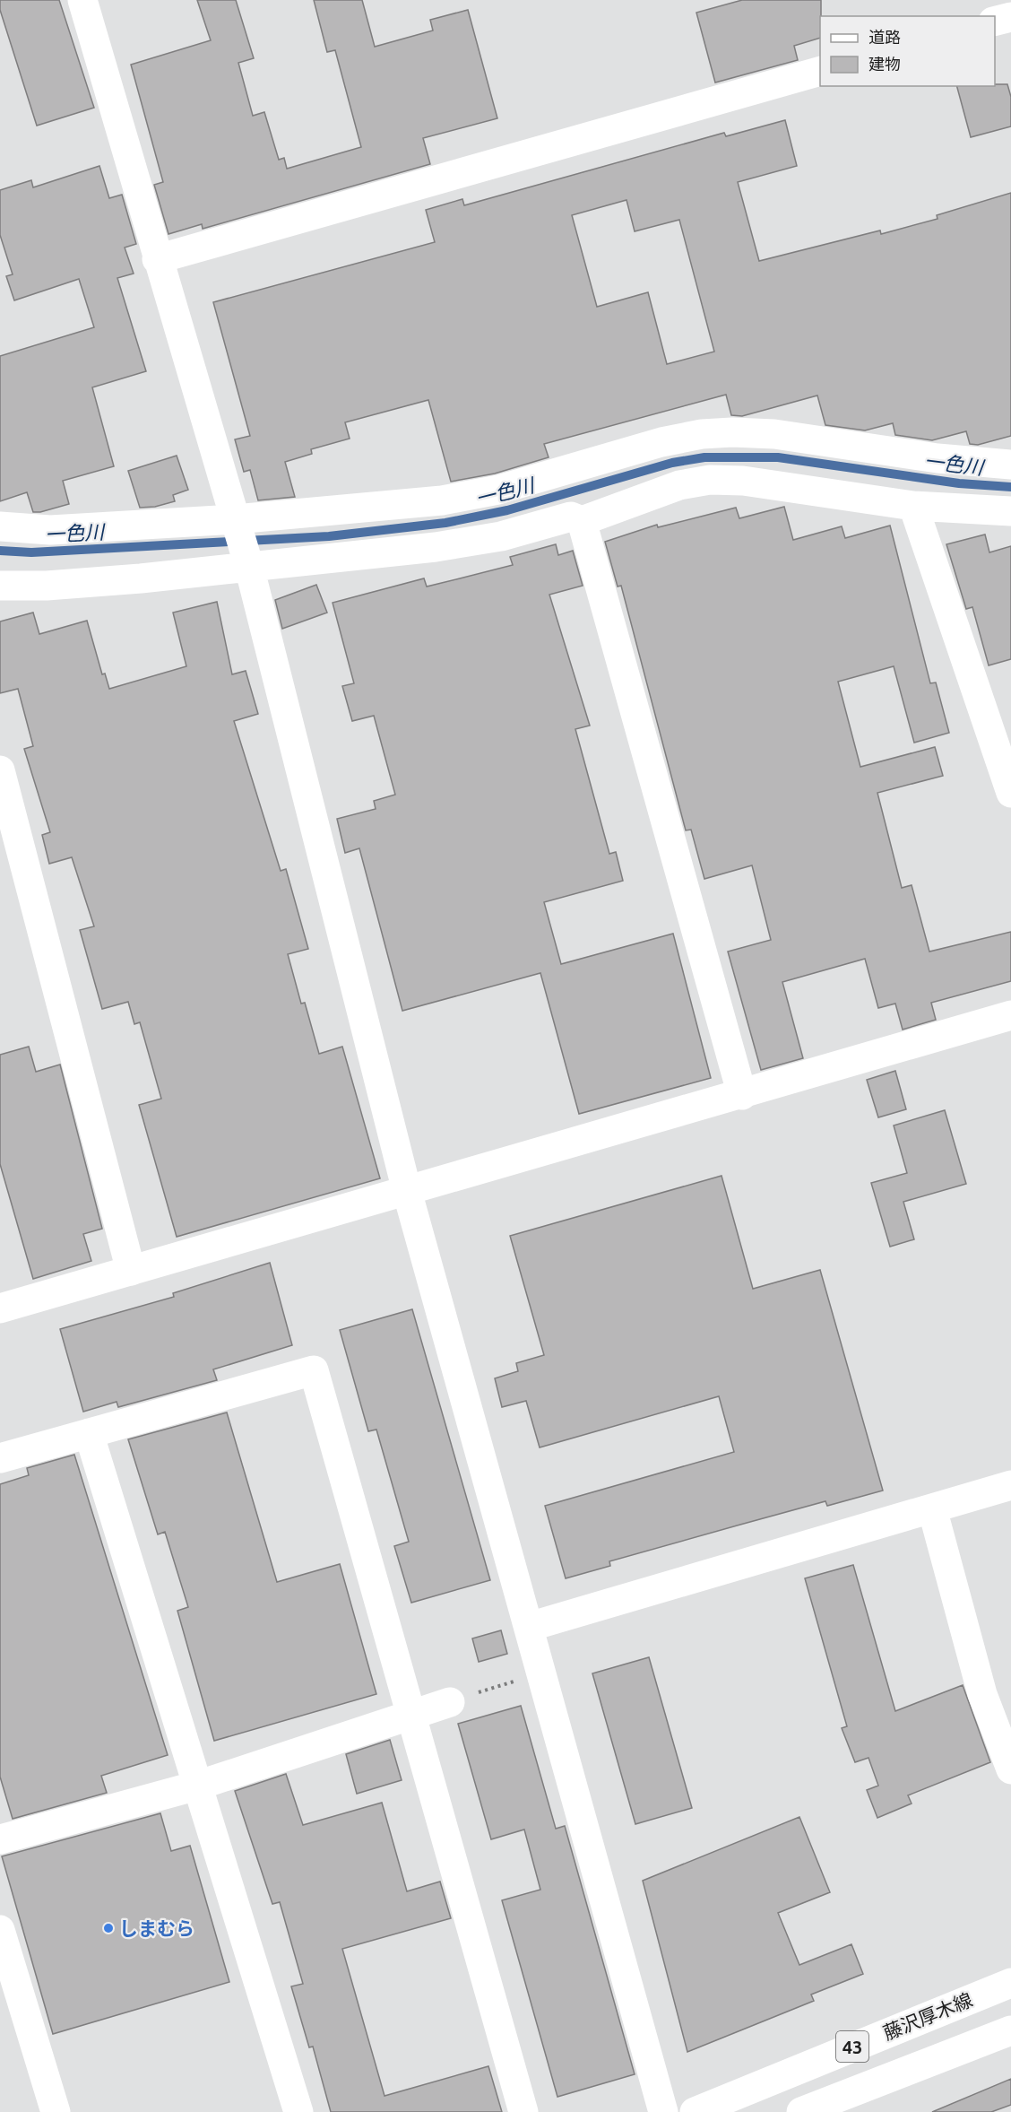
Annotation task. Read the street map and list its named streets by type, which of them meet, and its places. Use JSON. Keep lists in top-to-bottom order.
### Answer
{
  "streets": {
    "street": ["藤沢厚木線", "43"]
  },
  "water": ["一色川"],
  "places": ["しまむら"],
  "legend": ["道路", "建物"]
}
